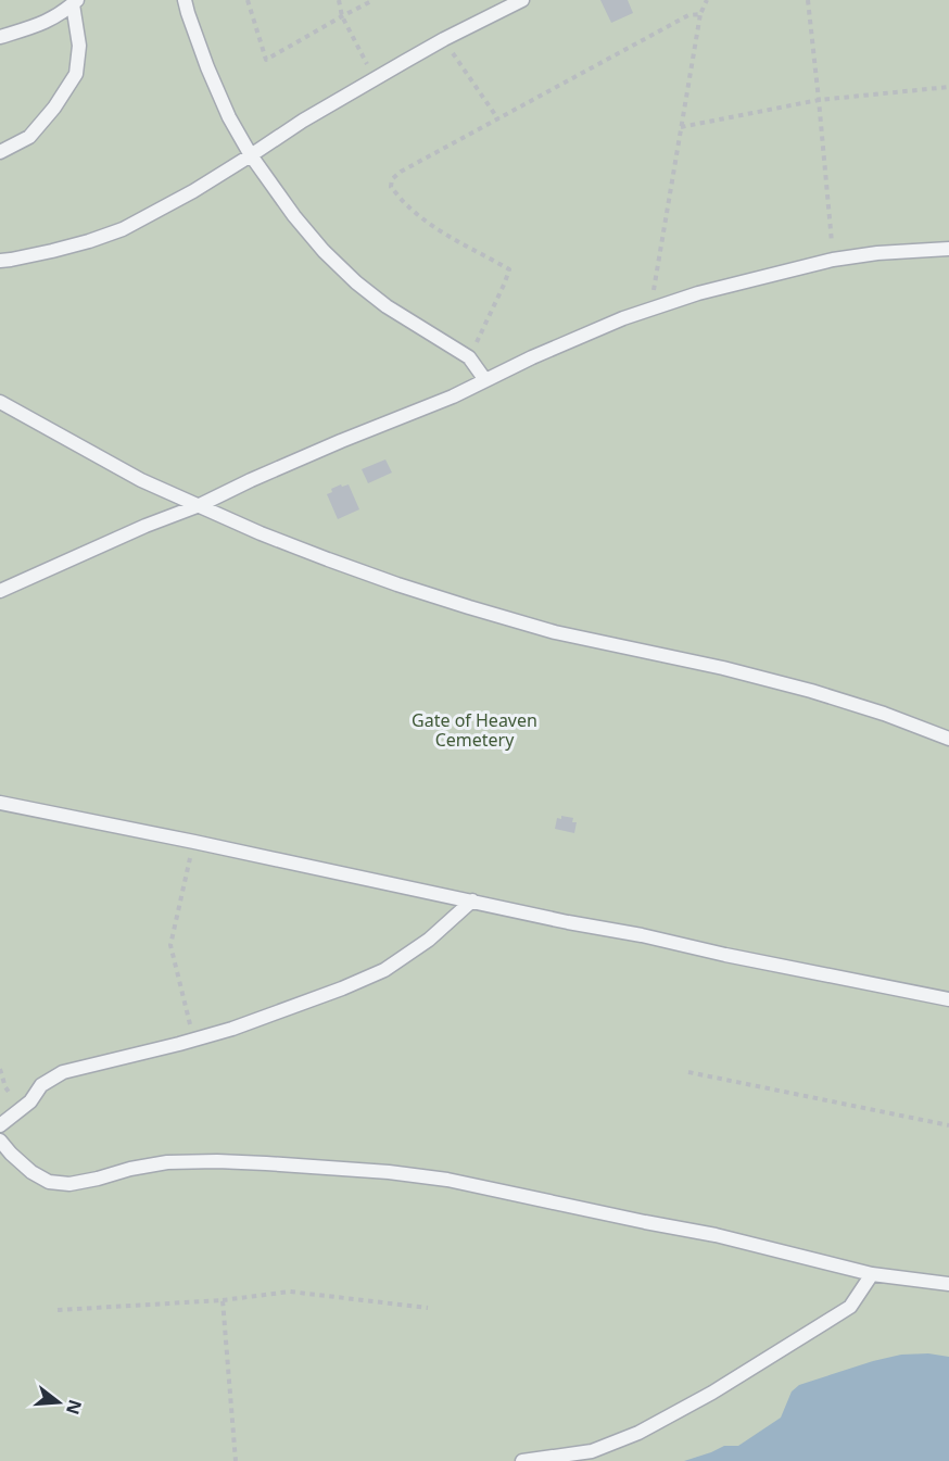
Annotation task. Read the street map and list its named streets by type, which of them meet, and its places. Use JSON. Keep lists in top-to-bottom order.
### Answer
{
  "parks": ["Gate of Heaven Cemetery"],
  "north": "right"
}
